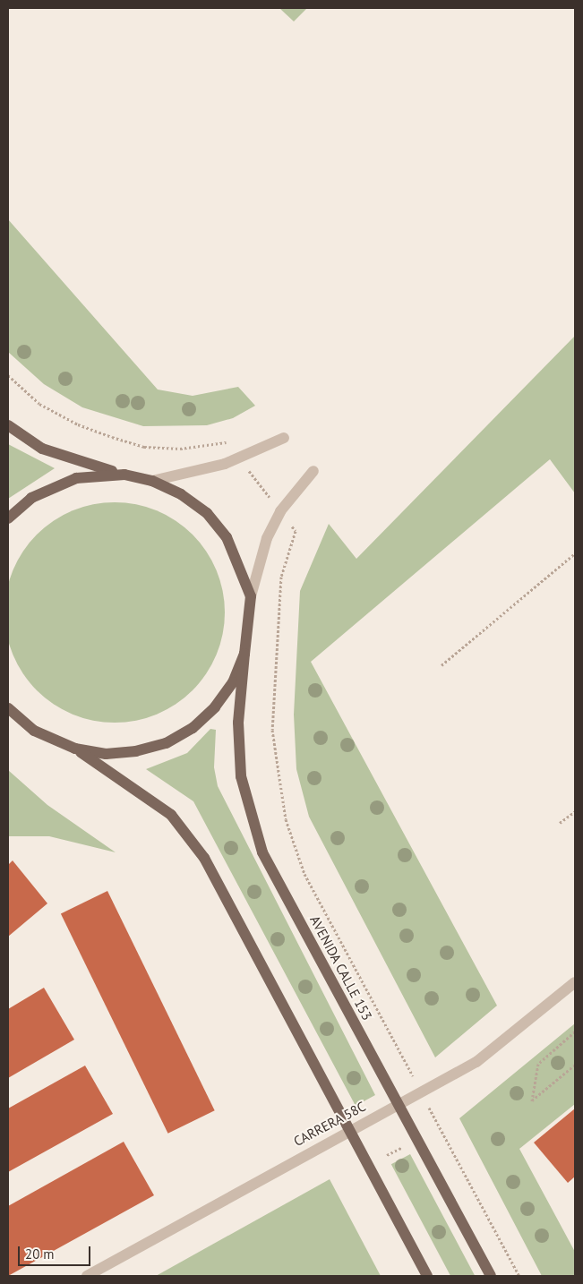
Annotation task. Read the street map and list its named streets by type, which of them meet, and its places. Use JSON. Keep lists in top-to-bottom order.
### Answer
{
  "streets": {
    "main road": ["AVENIDA CALLE 153"],
    "street": ["CARRERA 58C"]
  },
  "crossings": [
    ["AVENIDA CALLE 153", "CARRERA 58C"]
  ],
  "scale_bar": "20 m"
}
